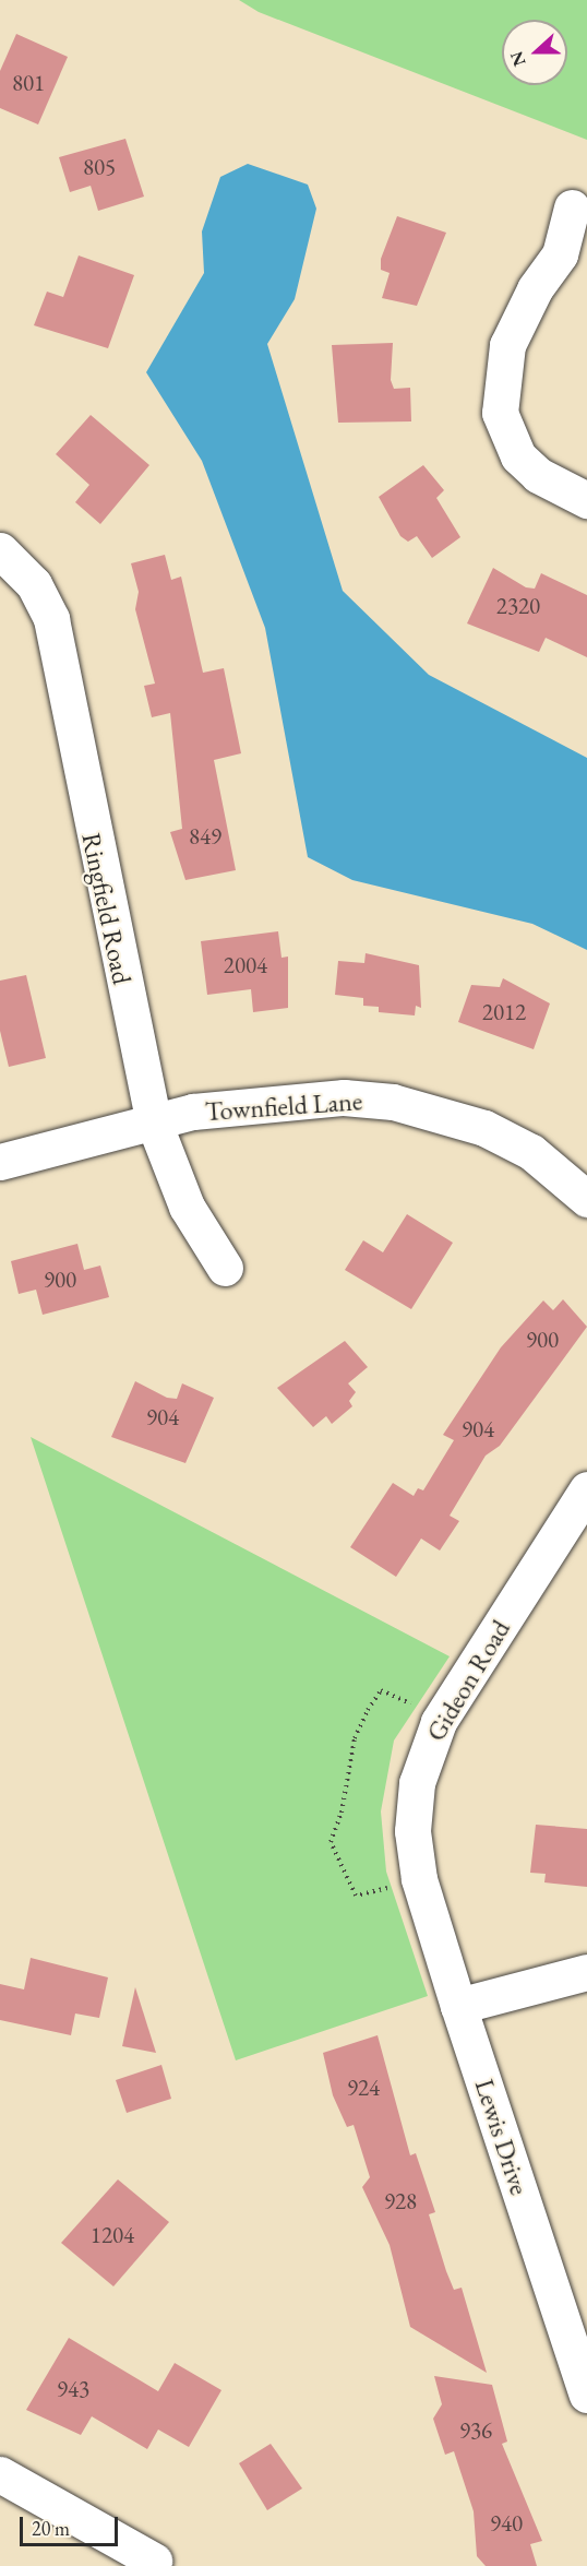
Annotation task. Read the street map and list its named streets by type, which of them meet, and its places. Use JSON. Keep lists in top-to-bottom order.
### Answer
{
  "streets": {
    "street": [
      "Ringfield Road",
      "Townfield Lane",
      "Gideon Road",
      "Lewis Drive"
    ]
  },
  "crossings": [
    ["Ringfield Road", "Townfield Lane"],
    ["Gideon Road", "Lewis Drive"]
  ],
  "house_numbers": [
    "801",
    "805",
    "2320",
    "849",
    "2004",
    "2012",
    "900",
    "900",
    "904",
    "904",
    "924",
    "928",
    "1204",
    "943",
    "936",
    "940"
  ],
  "scale_bar": "20 m",
  "north": "left"
}
